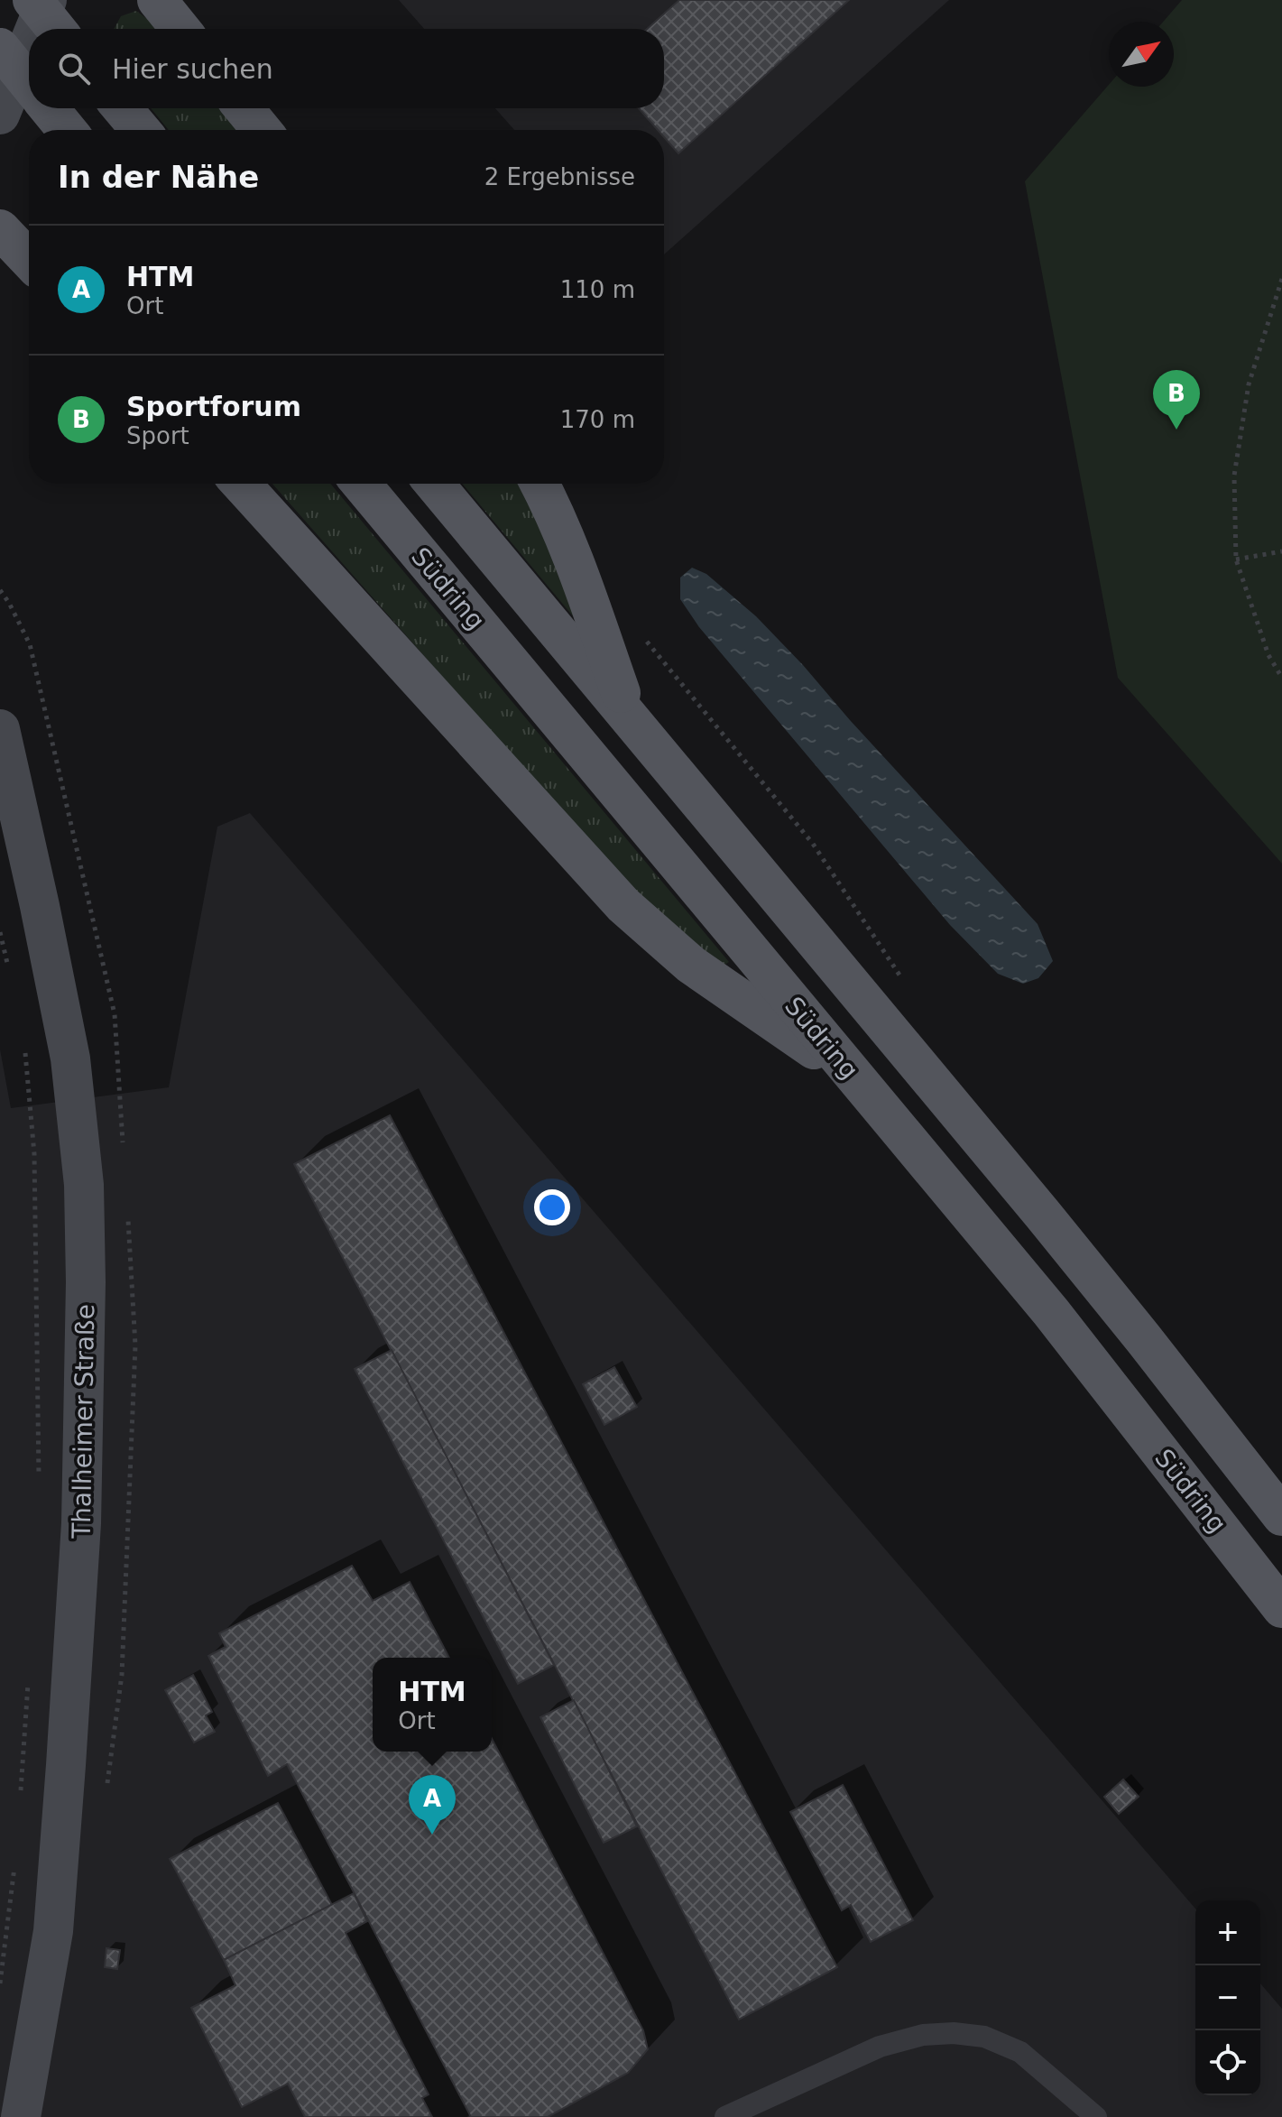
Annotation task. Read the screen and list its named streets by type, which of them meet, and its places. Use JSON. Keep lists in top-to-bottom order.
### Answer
{
  "streets": {
    "main road": ["Südring"],
    "street": ["Thalheimer Straße"]
  },
  "north": "top right",
  "page": {
    "search": "Hier suchen",
    "heading": ["In der Nähe", "2 Ergebnisse"],
    "list": [
      {
        "mark": "A",
        "name": "HTM",
        "note": "Ort",
        "value": "110 m"
      },
      {
        "mark": "B",
        "name": "Sportforum",
        "note": "Sport",
        "value": "170 m"
      }
    ],
    "pins": ["B", "A"],
    "popup": ["HTM", "Ort"],
    "map_buttons": ["+", "−"]
  }
}
